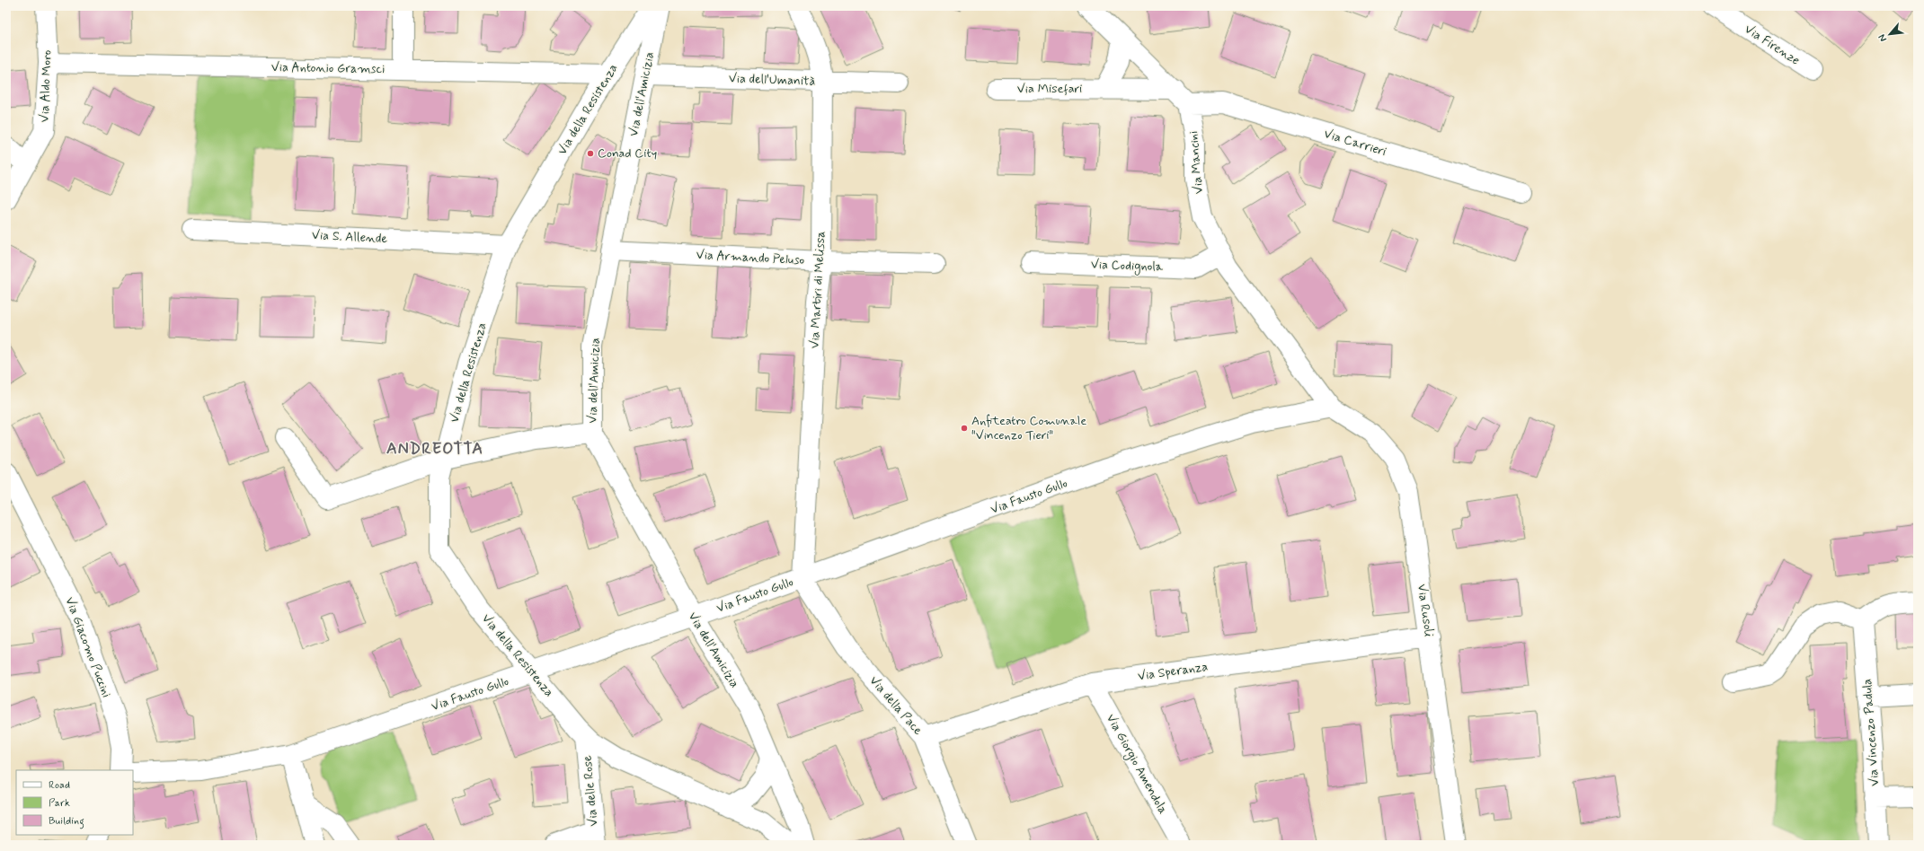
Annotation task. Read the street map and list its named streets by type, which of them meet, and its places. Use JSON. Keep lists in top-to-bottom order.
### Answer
{
  "streets": {
    "street": [
      "Via Firenze",
      "Via Antonio Gramsci",
      "Via dell'Umanità",
      "Via Aldo Moro",
      "Via Misefari",
      "Via dell'Amicizia",
      "Via della Resistenza",
      "Via Carrieri",
      "Via Mancini",
      "Via S. Allende",
      "Via Armando Peluso",
      "Via Codignola",
      "Via Martiri di Melissa",
      "Via Fausto Gullo",
      "Via Rusoli",
      "Via Giacomo Puccini",
      "Via Speranza",
      "Via della Pace",
      "Via Vincenzo Padula",
      "Via Giorgio Amendola",
      "Via delle Rose"
    ]
  },
  "crossings": [
    ["Via Antonio Gramsci", "Via Aldo Moro"],
    ["Via Antonio Gramsci", "Via della Resistenza"],
    ["Via dell'Umanità", "Via dell'Amicizia"],
    ["Via dell'Umanità", "Via Martiri di Melissa"],
    ["Via dell'Amicizia", "Via Armando Peluso"],
    ["Via dell'Amicizia", "Via Fausto Gullo"],
    ["Via della Resistenza", "Via S. Allende"],
    ["Via della Resistenza", "Via Fausto Gullo"],
    ["Via della Resistenza", "Via delle Rose"],
    ["Via Carrieri", "Via Mancini"],
    ["Via Mancini", "Via Codignola"],
    ["Via Mancini", "Via Fausto Gullo"],
    ["Via Mancini", "Via Rusoli"],
    ["Via Armando Peluso", "Via Martiri di Melissa"],
    ["Via Martiri di Melissa", "Via Fausto Gullo"],
    ["Via Martiri di Melissa", "Via della Pace"],
    ["Via Fausto Gullo", "Via Rusoli"],
    ["Via Fausto Gullo", "Via della Pace"],
    ["Via Rusoli", "Via Speranza"],
    ["Via Speranza", "Via della Pace"],
    ["Via Speranza", "Via Giorgio Amendola"]
  ],
  "districts": ["ANDREOTTA"],
  "places": ["Conad City", "Anfiteatro Comunale \"Vincenzo Tieri\""],
  "legend": ["Road", "Park", "Building"],
  "north": "bottom left"
}
